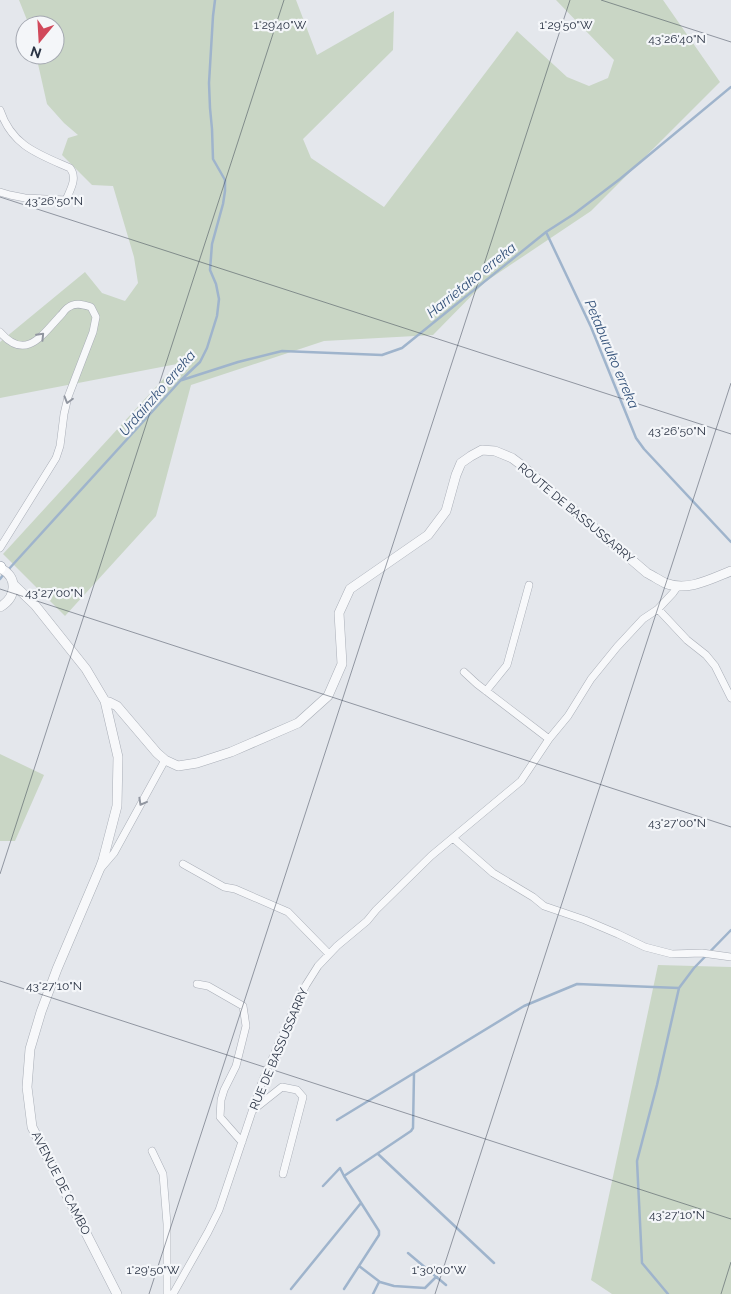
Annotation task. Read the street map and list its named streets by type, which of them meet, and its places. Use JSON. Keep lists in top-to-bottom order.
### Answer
{
  "streets": {
    "street": ["ROUTE DE BASSUSSARRY", "RUE DE BASSUSSARRY", "AVENUE DE CAMBO"]
  },
  "crossings": [
    ["ROUTE DE BASSUSSARRY", "RUE DE BASSUSSARRY"],
    ["ROUTE DE BASSUSSARRY", "AVENUE DE CAMBO"]
  ],
  "water": ["Harrietako erreka", "Petaburuko erreka", "Urdainzko erreka"],
  "north": "bottom",
  "coordinates": [
    "1°29'40\"W",
    "1°29'50\"W",
    "43°26'40\"N",
    "43°26'50\"N",
    "43°27'00\"N",
    "43°27'10\"N",
    "1°30'00\"W"
  ]
}
